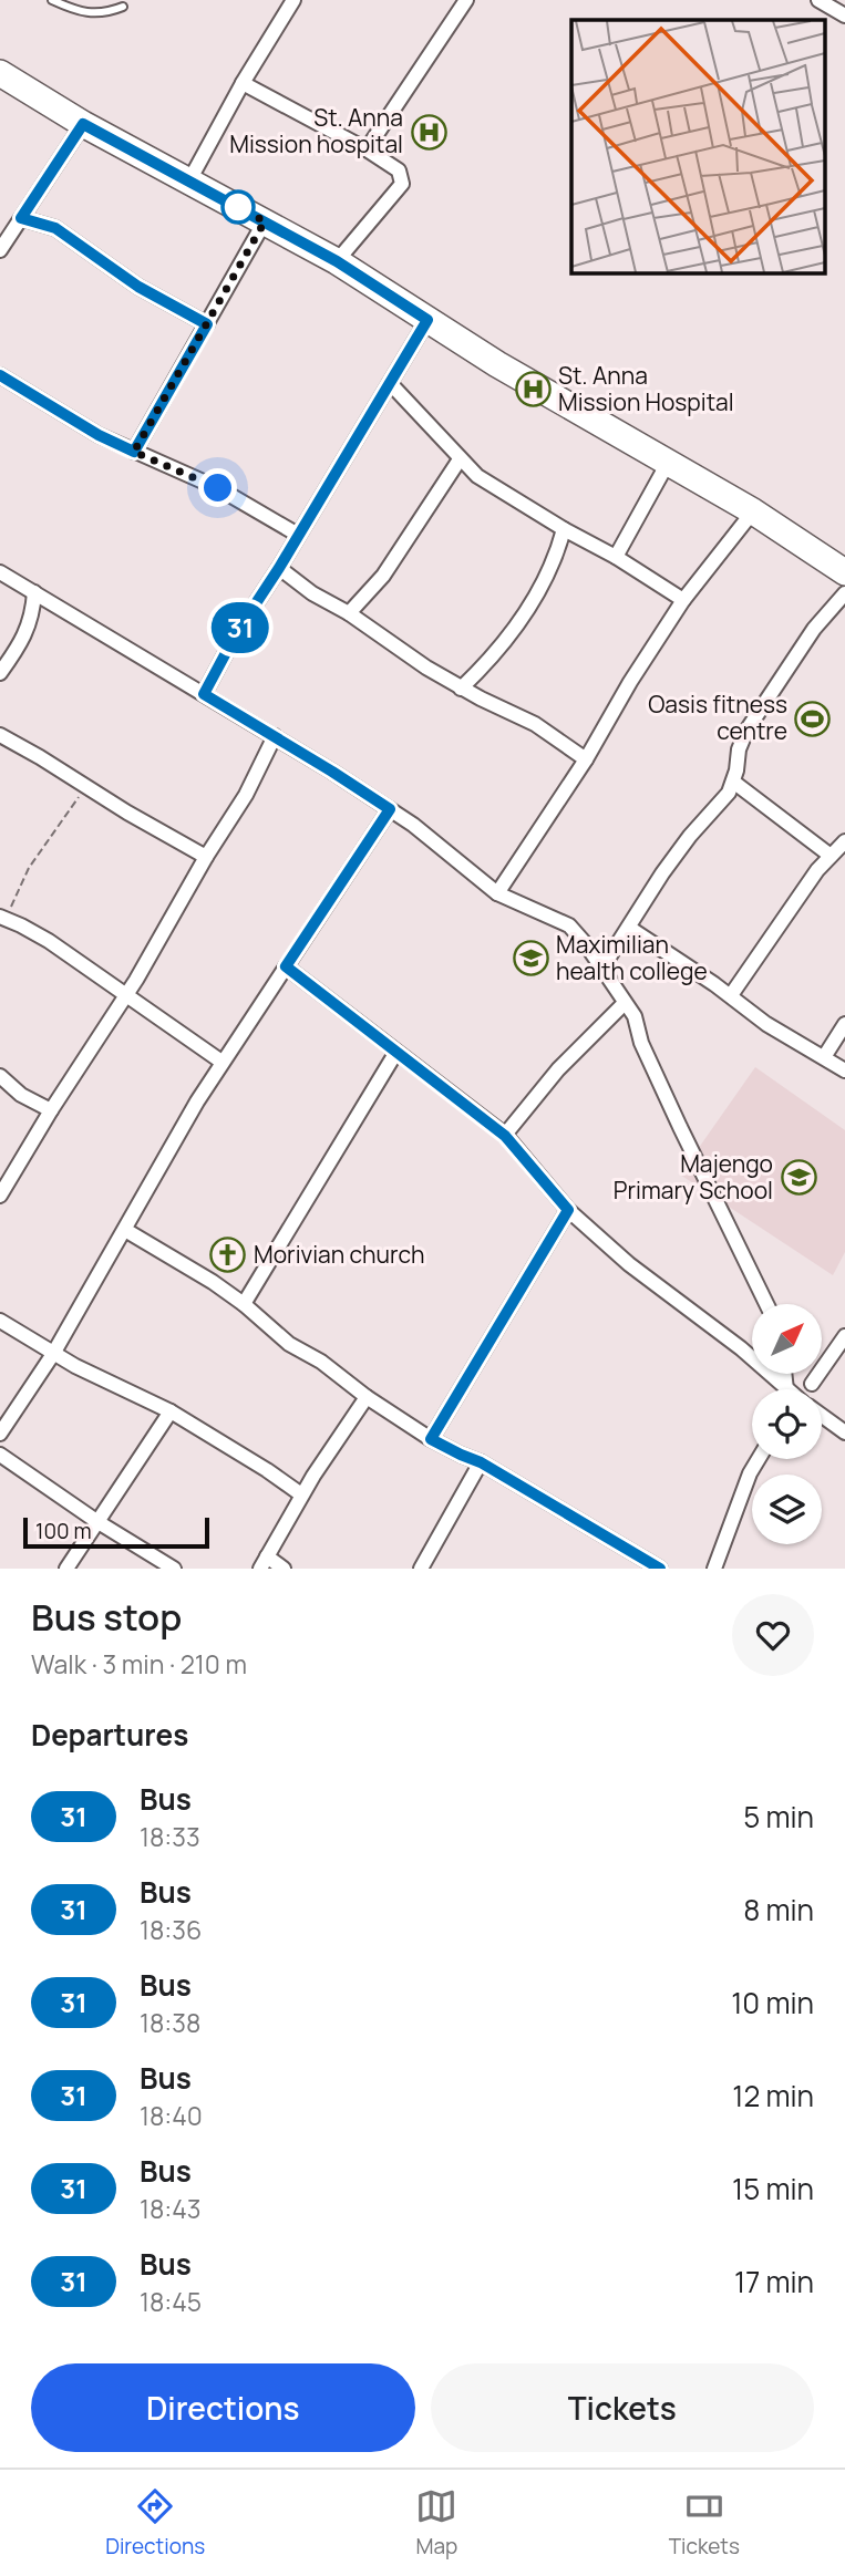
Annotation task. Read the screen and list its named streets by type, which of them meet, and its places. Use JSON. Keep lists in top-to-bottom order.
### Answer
{
  "places": {
    "hospital": ["St. Anna Mission hospital", "St. Anna Mission Hospital"],
    "sports": ["Oasis fitness centre"],
    "school or university": ["Maximilian health college", "Majengo Primary School"],
    "church": ["Morivian church"]
  },
  "lines": ["bus line 31"],
  "scale_bar": "100 m",
  "north": "top right",
  "page": {
    "on_map": "31",
    "scale": "100 m",
    "heading": [
      ["Bus stop", "Walk · 3 min · 210 m"],
      "Departures"
    ],
    "list": [
      {
        "mark": "31",
        "name": "Bus",
        "note": "18:33",
        "value": "5 min"
      },
      {
        "mark": "31",
        "name": "Bus",
        "note": "18:36",
        "value": "8 min"
      },
      {
        "mark": "31",
        "name": "Bus",
        "note": "18:38",
        "value": "10 min"
      },
      {
        "mark": "31",
        "name": "Bus",
        "note": "18:40",
        "value": "12 min"
      },
      {
        "mark": "31",
        "name": "Bus",
        "note": "18:43",
        "value": "15 min"
      },
      {
        "mark": "31",
        "name": "Bus",
        "note": "18:45",
        "value": "17 min"
      }
    ],
    "buttons": ["Directions", "Tickets"],
    "tabs": ["Directions", "Map", "Tickets"]
  }
}
